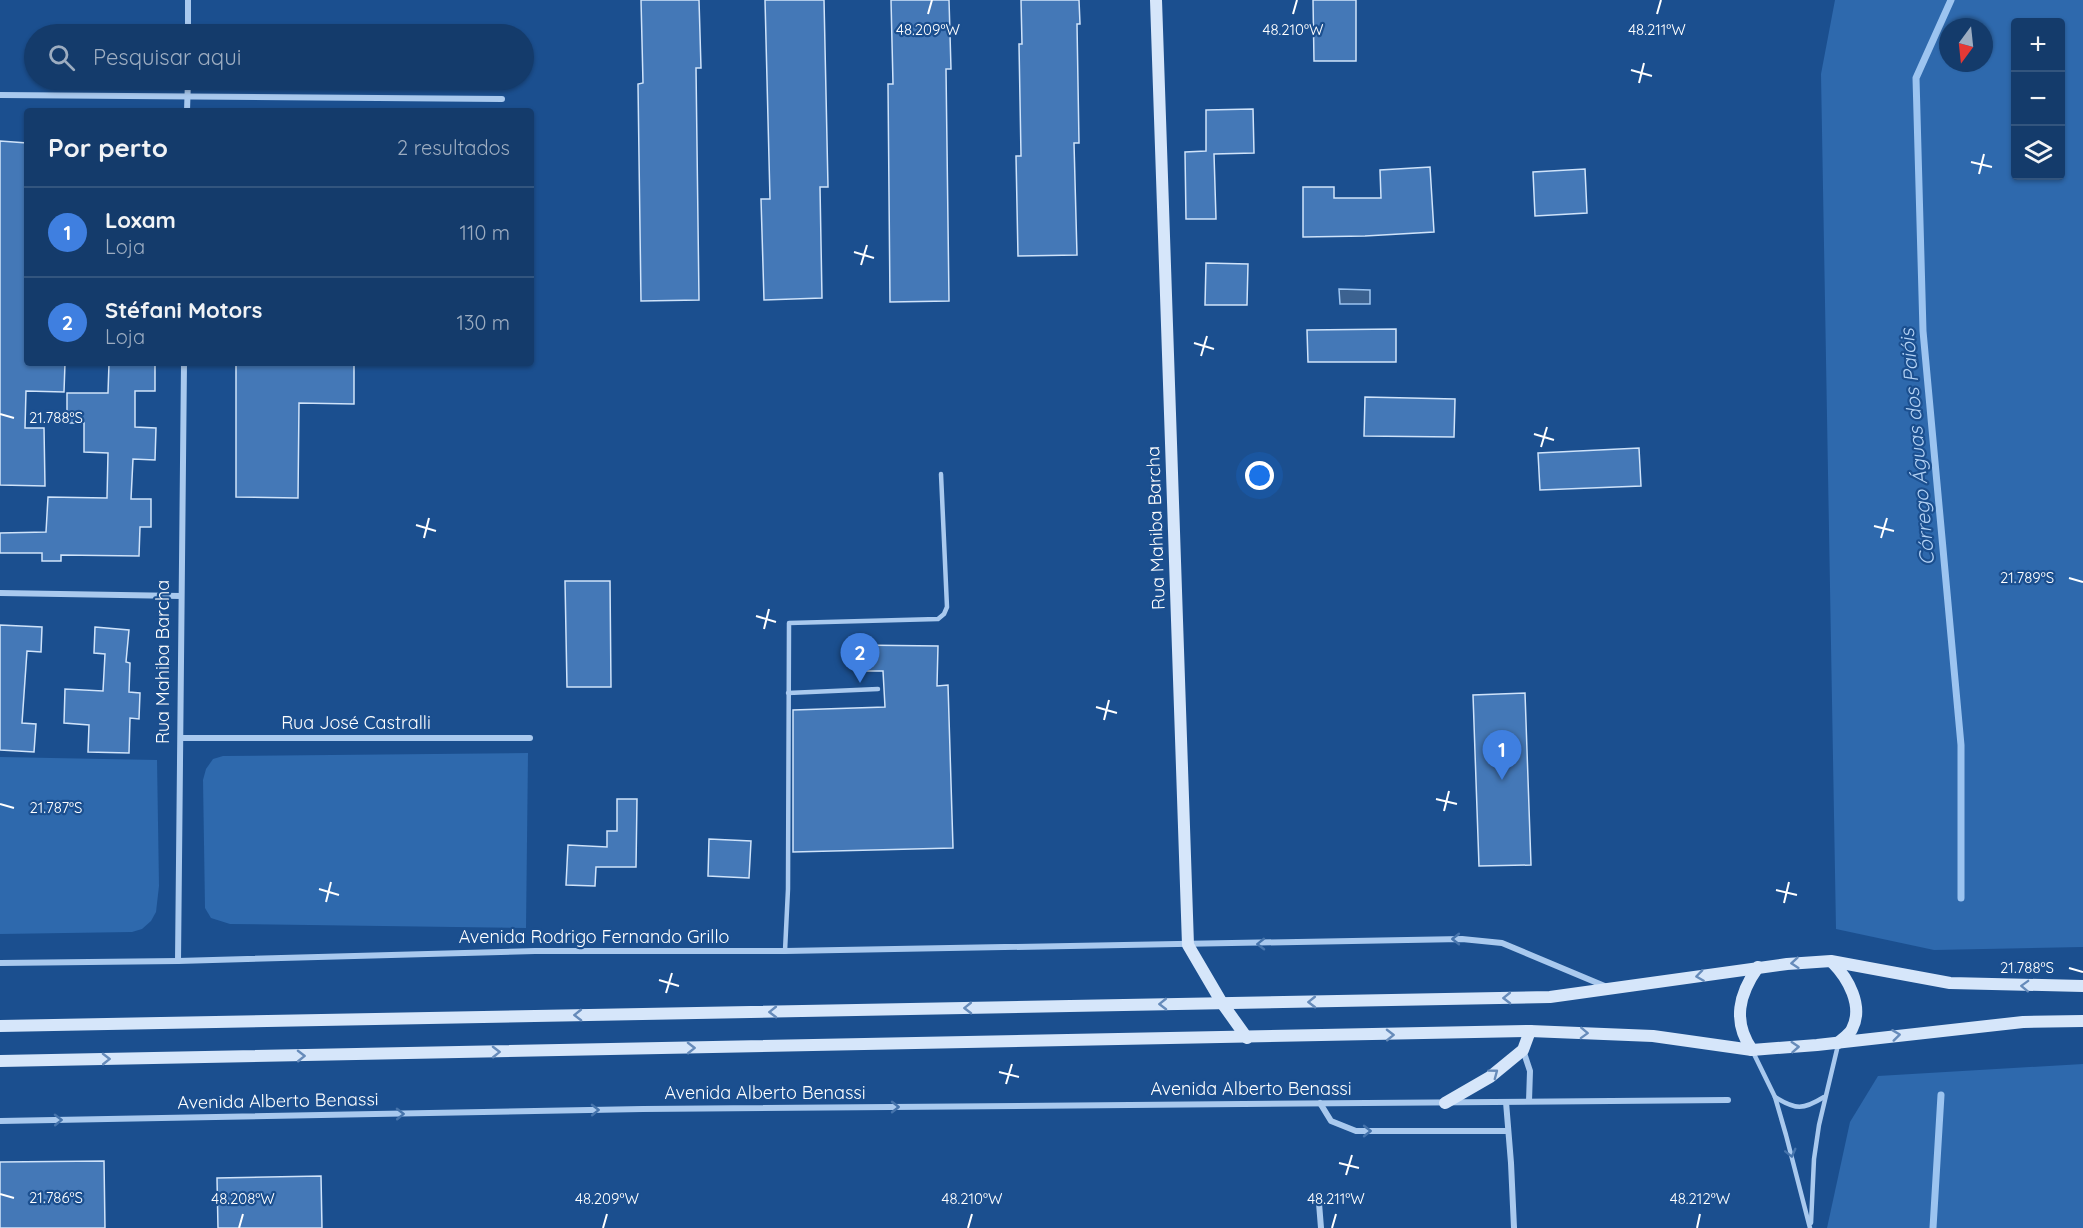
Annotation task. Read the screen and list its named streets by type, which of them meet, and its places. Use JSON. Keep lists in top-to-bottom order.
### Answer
{
  "streets": {
    "main road": ["Rua Mahiba Barcha"],
    "street": ["Rua José Castralli", "Avenida Rodrigo Fernando Grillo", "Avenida Alberto Benassi"]
  },
  "crossings": [
    ["Rua Mahiba Barcha", "Rua José Castralli"],
    ["Rua Mahiba Barcha", "Avenida Rodrigo Fernando Grillo"]
  ],
  "one_way": ["Avenida Alberto Benassi"],
  "water": ["Córrego Águas dos Paióis"],
  "north": "bottom",
  "page": {
    "map_buttons": ["+", "−"],
    "search": "Pesquisar aqui",
    "heading": ["Por perto", "2 resultados"],
    "list": [
      {
        "mark": "1",
        "name": "Loxam",
        "note": "Loja",
        "value": "110 m"
      },
      {
        "mark": "2",
        "name": "Stéfani Motors",
        "note": "Loja",
        "value": "130 m"
      }
    ],
    "pins": ["2", "1"]
  },
  "coordinates": [
    "48.211°W",
    "48.209°W",
    "48.210°W",
    "21.788°S",
    "21.789°S",
    "21.787°S",
    "21.786°S",
    "48.208°W",
    "48.212°W"
  ]
}
